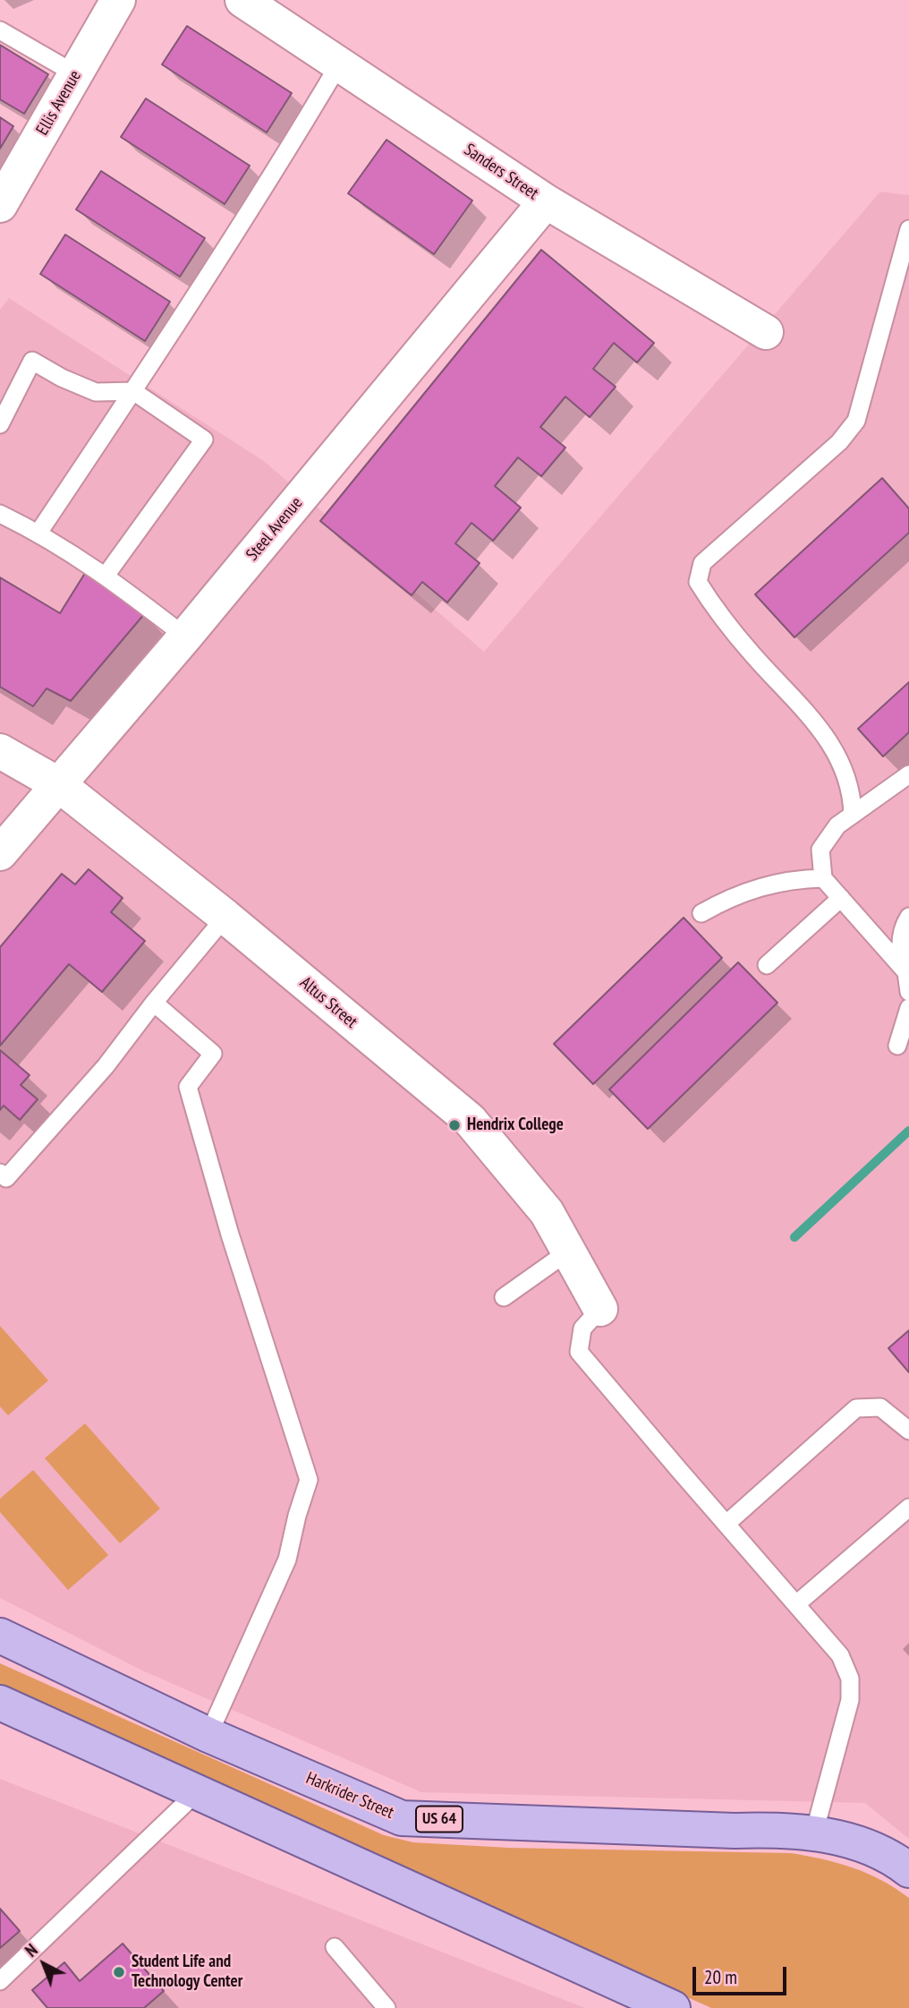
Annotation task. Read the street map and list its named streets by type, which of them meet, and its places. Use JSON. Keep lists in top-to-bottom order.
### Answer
{
  "streets": {
    "main road": ["Harkrider Street", "US 64"],
    "street": [
      "Ellis Avenue",
      "Sanders Street",
      "Steel Avenue",
      "Altus Street"
    ]
  },
  "crossings": [
    ["Sanders Street", "Steel Avenue"],
    ["Steel Avenue", "Altus Street"]
  ],
  "places": ["Hendrix College", "Student Life and Technology Center"],
  "scale_bar": "20 m",
  "north": "top left"
}
